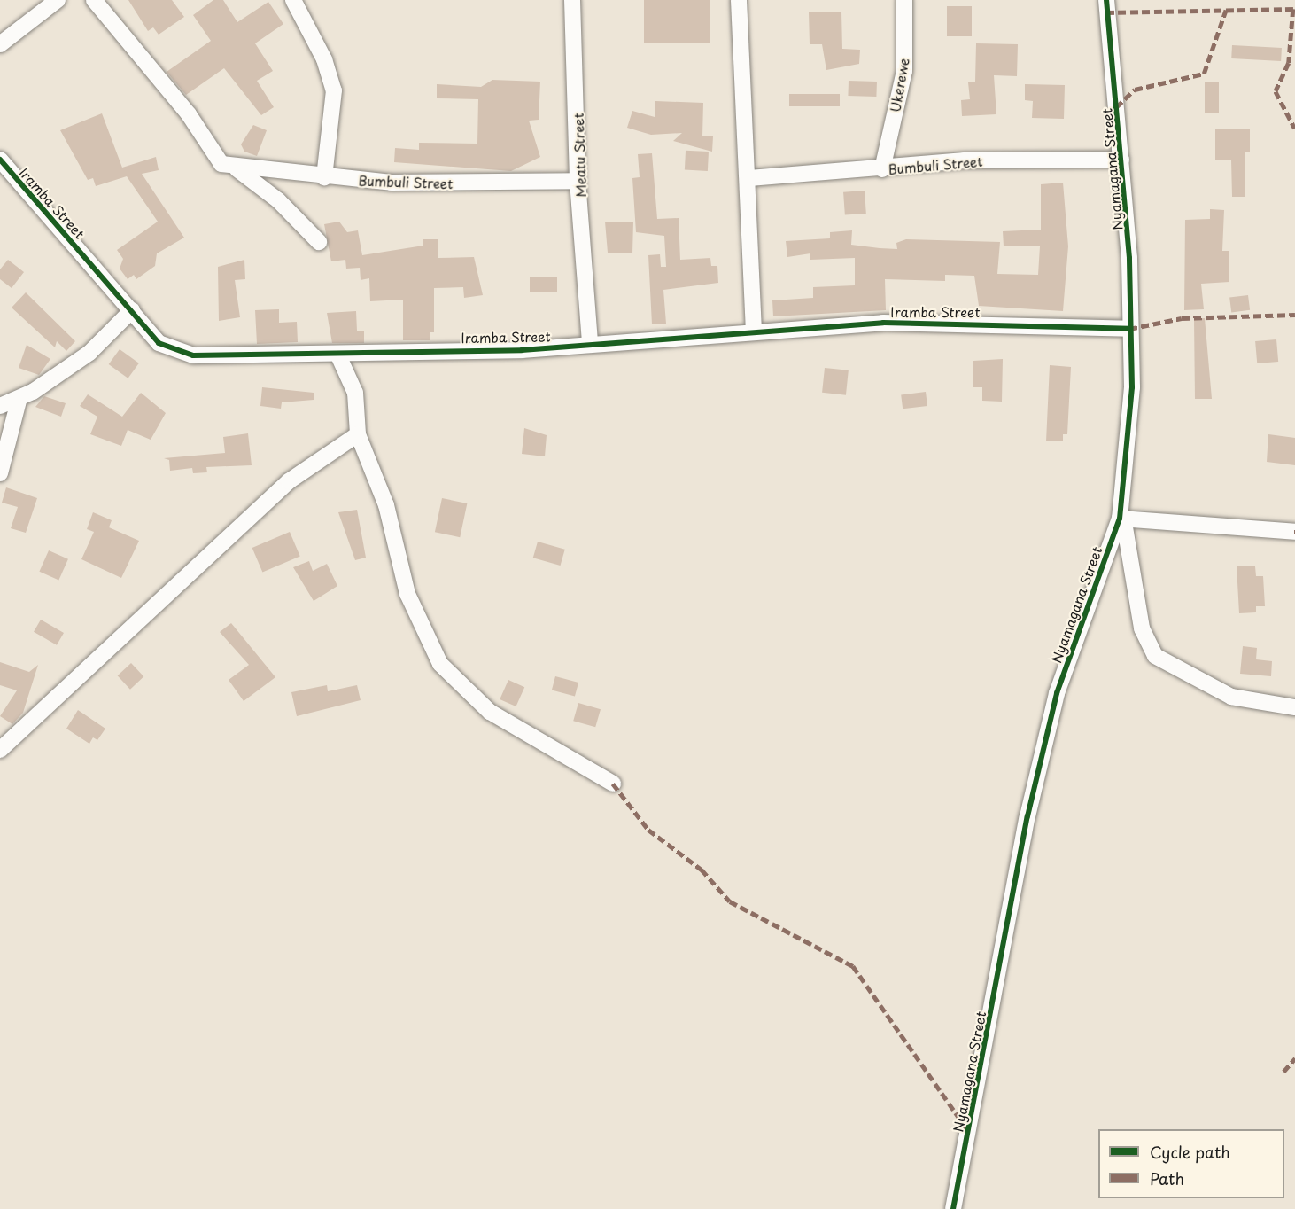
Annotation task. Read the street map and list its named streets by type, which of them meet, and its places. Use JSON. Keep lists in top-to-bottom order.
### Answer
{
  "streets": {
    "street": [
      "Ukerewe",
      "Meatu Street",
      "Bumbuli Street",
      "Nyamagana Street",
      "Iramba Street"
    ]
  },
  "crossings": [
    ["Ukerewe", "Bumbuli Street"],
    ["Meatu Street", "Bumbuli Street"],
    ["Meatu Street", "Iramba Street"],
    ["Bumbuli Street", "Nyamagana Street"],
    ["Nyamagana Street", "Iramba Street"]
  ],
  "legend": ["Cycle path", "Path"]
}
